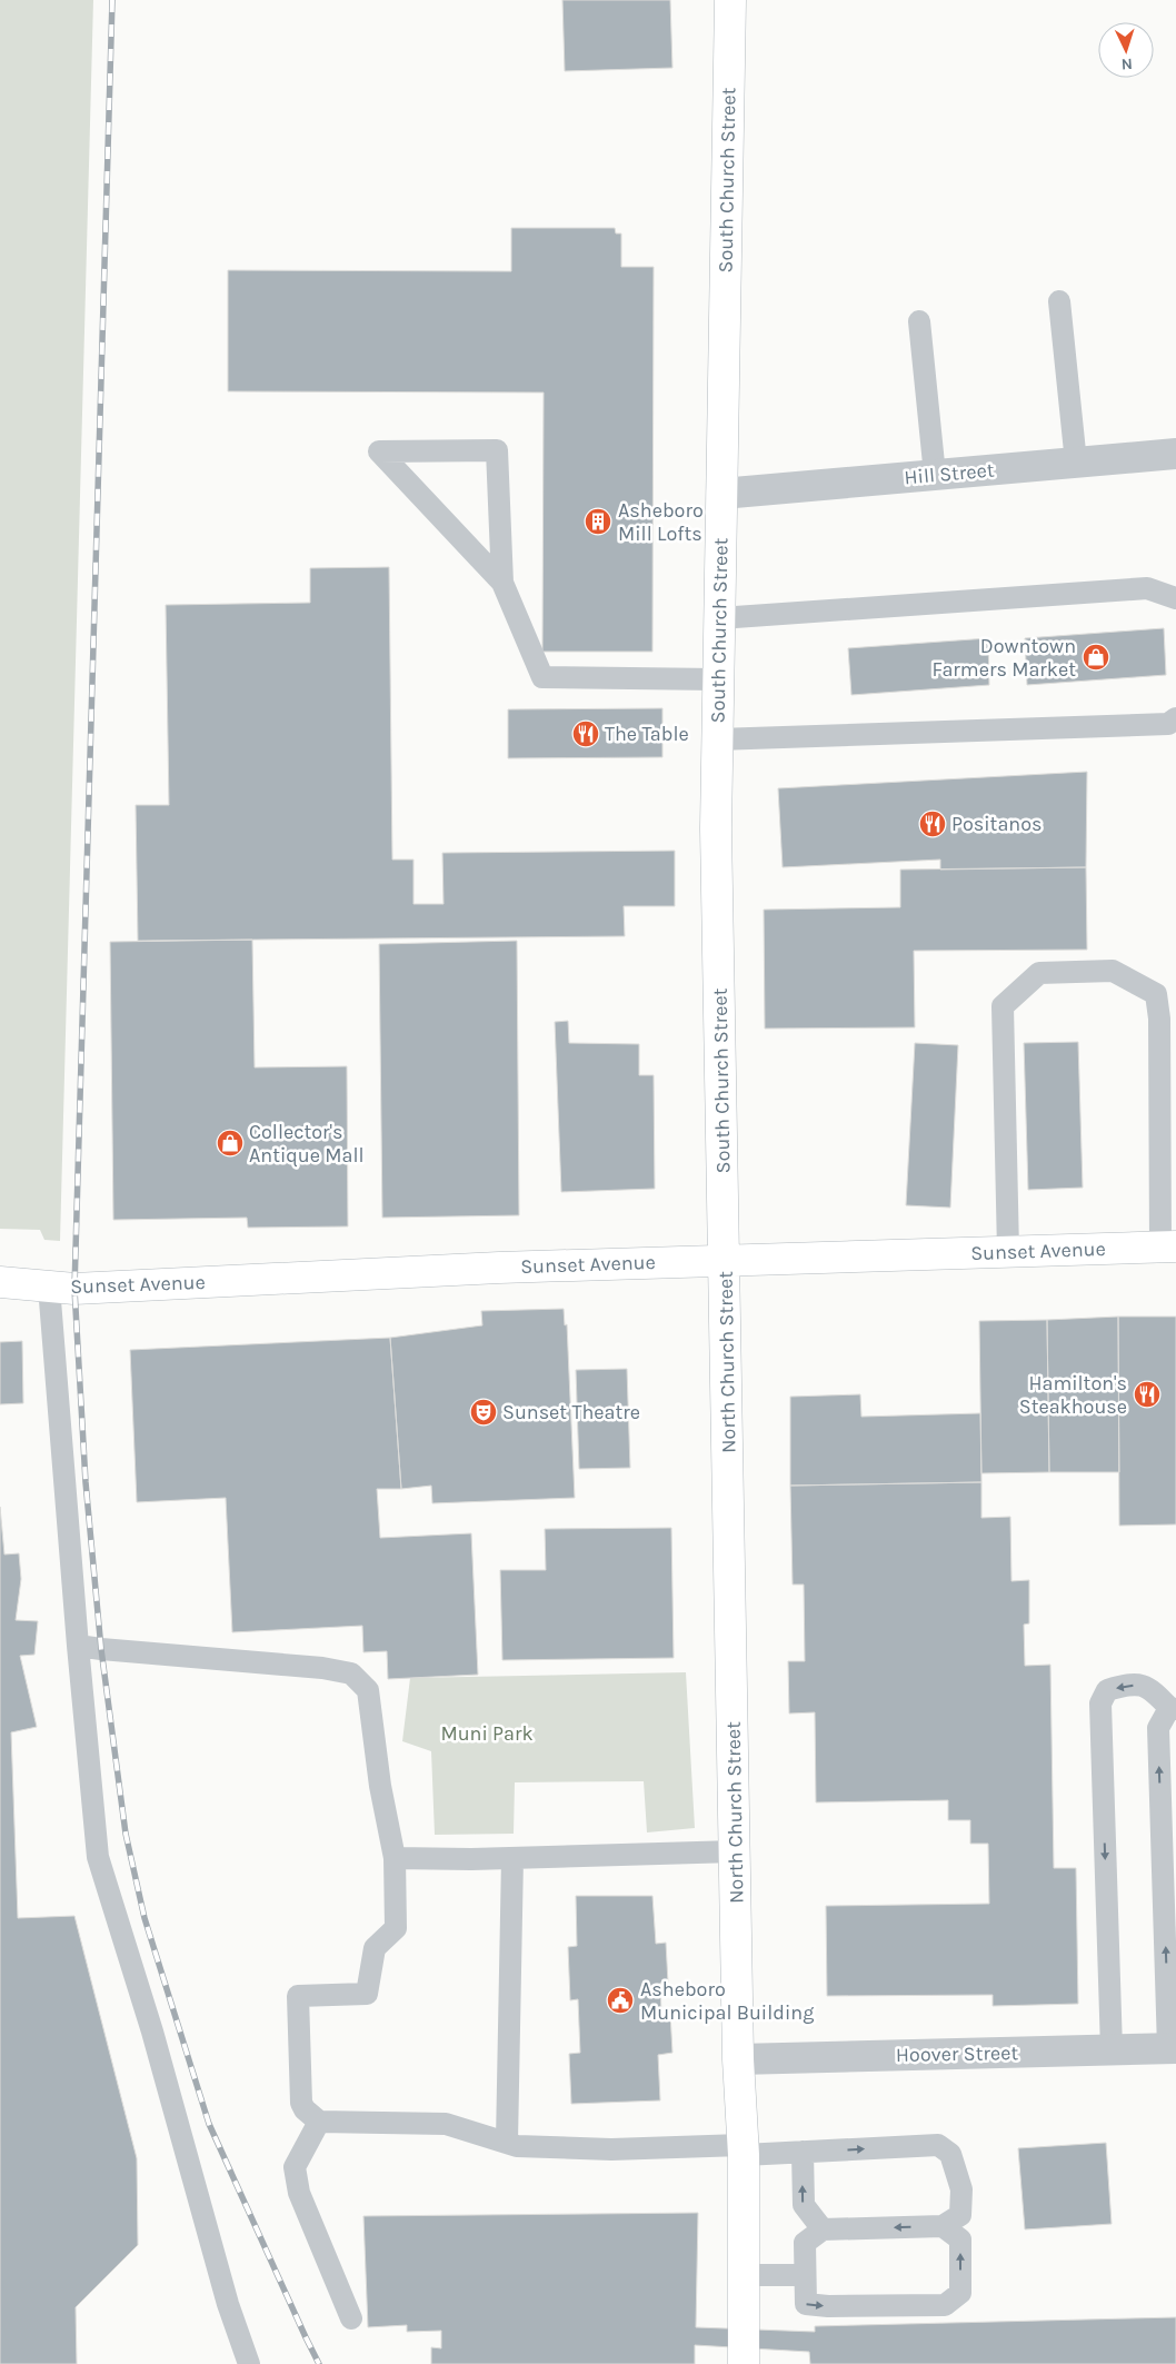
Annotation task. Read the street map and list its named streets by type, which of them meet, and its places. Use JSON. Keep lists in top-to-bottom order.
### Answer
{
  "streets": {
    "street": [
      "South Church Street",
      "Hill Street",
      "Sunset Avenue",
      "North Church Street",
      "Hoover Street"
    ]
  },
  "crossings": [
    ["South Church Street", "Hill Street"],
    ["South Church Street", "Sunset Avenue"],
    ["South Church Street", "North Church Street"],
    ["Sunset Avenue", "North Church Street"],
    ["North Church Street", "Hoover Street"]
  ],
  "parks": ["Muni Park"],
  "places": {
    "building": ["Asheboro Mill Lofts"],
    "shop": ["Downtown Farmers Market", "Collector's Antique Mall"],
    "restaurant": ["The Table", "Positanos", "Hamilton's Steakhouse"],
    "theatre": ["Sunset Theatre"],
    "public building": ["Asheboro Municipal Building"]
  },
  "north": "bottom"
}
